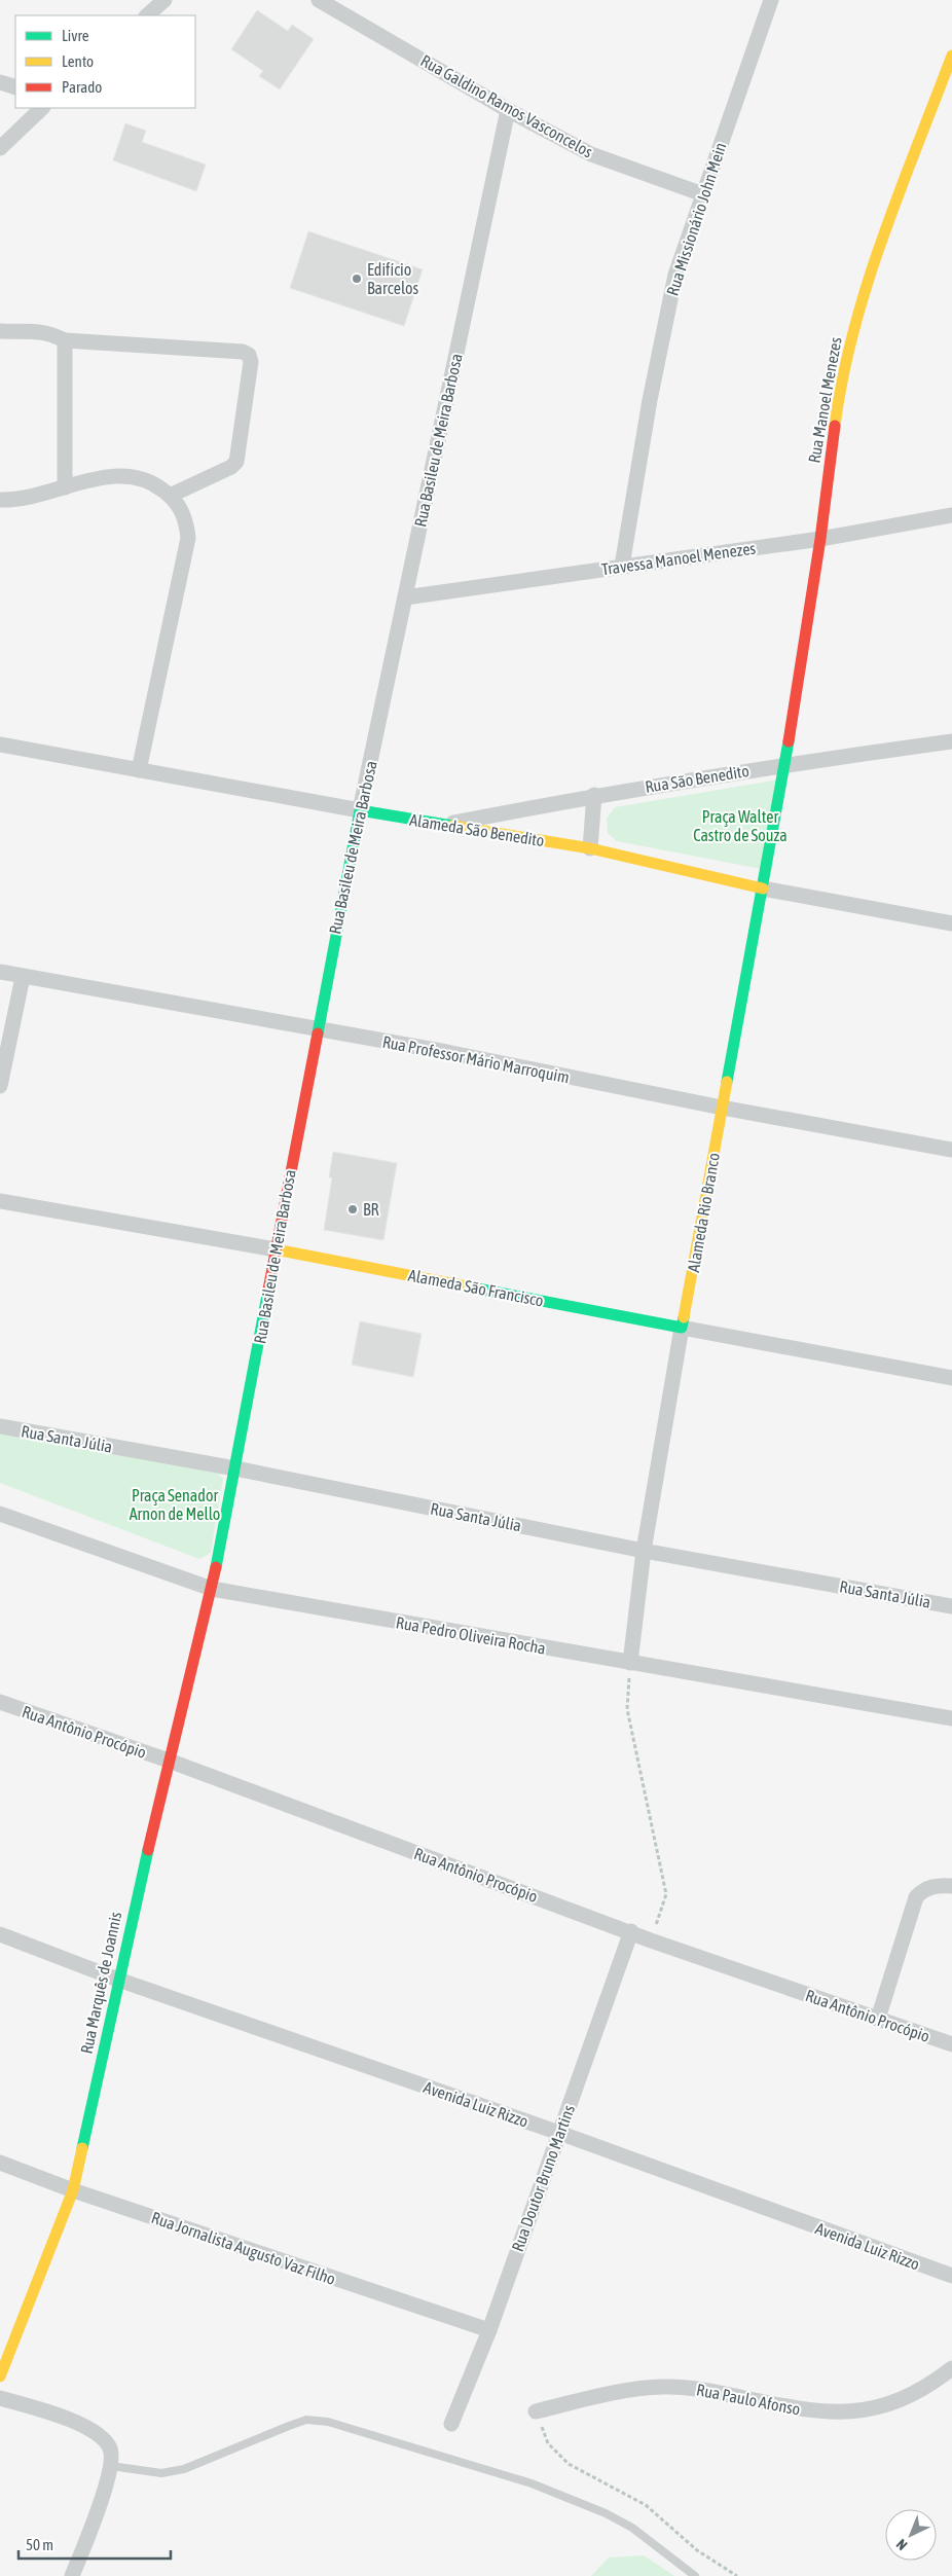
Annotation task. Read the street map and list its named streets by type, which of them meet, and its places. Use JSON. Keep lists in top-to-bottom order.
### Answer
{
  "streets": {
    "street": [
      "Rua Galdino Ramos Vasconcelos",
      "Rua Missionário John Mein",
      "Rua Manoel Menezes",
      "Rua Basileu de Meira Barbosa",
      "Travessa Manoel Menezes",
      "Rua São Benedito",
      "Alameda São Benedito",
      "Rua Professor Mário Marroquim",
      "Alameda Rio Branco",
      "Alameda São Francisco",
      "Rua Santa Júlia",
      "Rua Pedro Oliveira Rocha",
      "Rua Antônio Procópio",
      "Rua Marquês de Joannis",
      "Avenida Luiz Rizzo",
      "Rua Doutor Bruno Martins",
      "Rua Jornalista Augusto Vaz Filho",
      "Rua Paulo Afonso"
    ]
  },
  "crossings": [
    ["Rua Galdino Ramos Vasconcelos", "Rua Missionário John Mein"],
    ["Rua Galdino Ramos Vasconcelos", "Rua Basileu de Meira Barbosa"],
    ["Rua Missionário John Mein", "Travessa Manoel Menezes"],
    ["Rua Manoel Menezes", "Travessa Manoel Menezes"],
    ["Rua Manoel Menezes", "Rua São Benedito"],
    ["Rua Manoel Menezes", "Alameda Rio Branco"],
    ["Rua Basileu de Meira Barbosa", "Travessa Manoel Menezes"],
    ["Rua Basileu de Meira Barbosa", "Alameda São Benedito"],
    ["Rua Basileu de Meira Barbosa", "Rua Professor Mário Marroquim"],
    ["Rua Basileu de Meira Barbosa", "Alameda São Francisco"],
    ["Rua Basileu de Meira Barbosa", "Rua Santa Júlia"],
    ["Rua Basileu de Meira Barbosa", "Rua Pedro Oliveira Rocha"],
    ["Rua Basileu de Meira Barbosa", "Rua Marquês de Joannis"],
    ["Rua São Benedito", "Alameda São Benedito"],
    ["Rua São Benedito", "Alameda Rio Branco"],
    ["Alameda São Benedito", "Alameda Rio Branco"],
    ["Rua Professor Mário Marroquim", "Alameda Rio Branco"],
    ["Alameda Rio Branco", "Alameda São Francisco"],
    ["Alameda Rio Branco", "Rua Santa Júlia"],
    ["Alameda Rio Branco", "Rua Pedro Oliveira Rocha"],
    ["Rua Pedro Oliveira Rocha", "Rua Marquês de Joannis"],
    ["Rua Antônio Procópio", "Rua Marquês de Joannis"],
    ["Rua Antônio Procópio", "Rua Doutor Bruno Martins"],
    ["Rua Marquês de Joannis", "Avenida Luiz Rizzo"],
    ["Rua Marquês de Joannis", "Rua Jornalista Augusto Vaz Filho"],
    ["Avenida Luiz Rizzo", "Rua Doutor Bruno Martins"],
    ["Rua Doutor Bruno Martins", "Rua Jornalista Augusto Vaz Filho"]
  ],
  "parks": ["Praça Walter Castro de Souza", "Praça Senador Arnon de Mello"],
  "places": ["Edifício Barcelos", "BR"],
  "legend": ["Livre", "Lento", "Parado"],
  "scale_bar": "50 m",
  "north": "bottom left"
}
